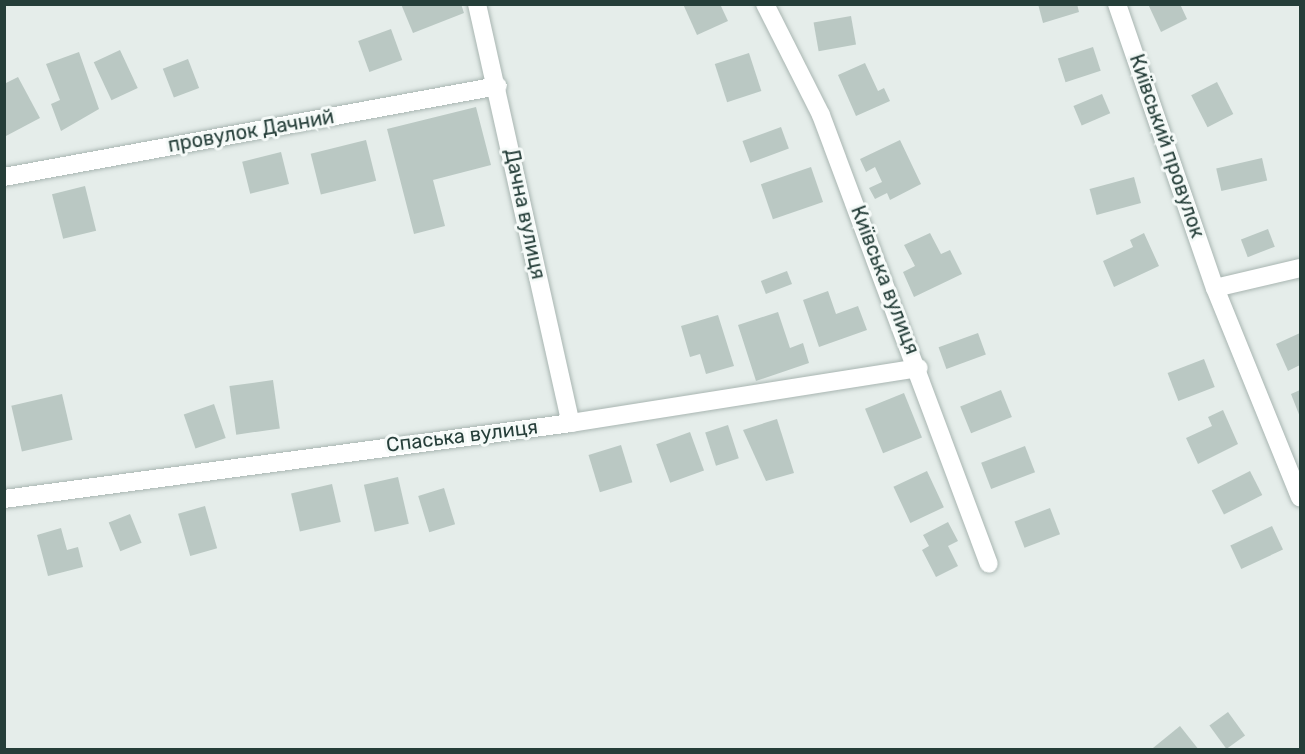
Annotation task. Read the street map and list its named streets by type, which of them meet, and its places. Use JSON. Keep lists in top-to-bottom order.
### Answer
{
  "streets": {
    "street": [
      "провулок Дачний",
      "Київський провулок",
      "Дачна вулиця",
      "Київська вулиця",
      "Спаська вулиця"
    ]
  },
  "crossings": [
    ["провулок Дачний", "Дачна вулиця"],
    ["Дачна вулиця", "Спаська вулиця"],
    ["Київська вулиця", "Спаська вулиця"]
  ]
}
